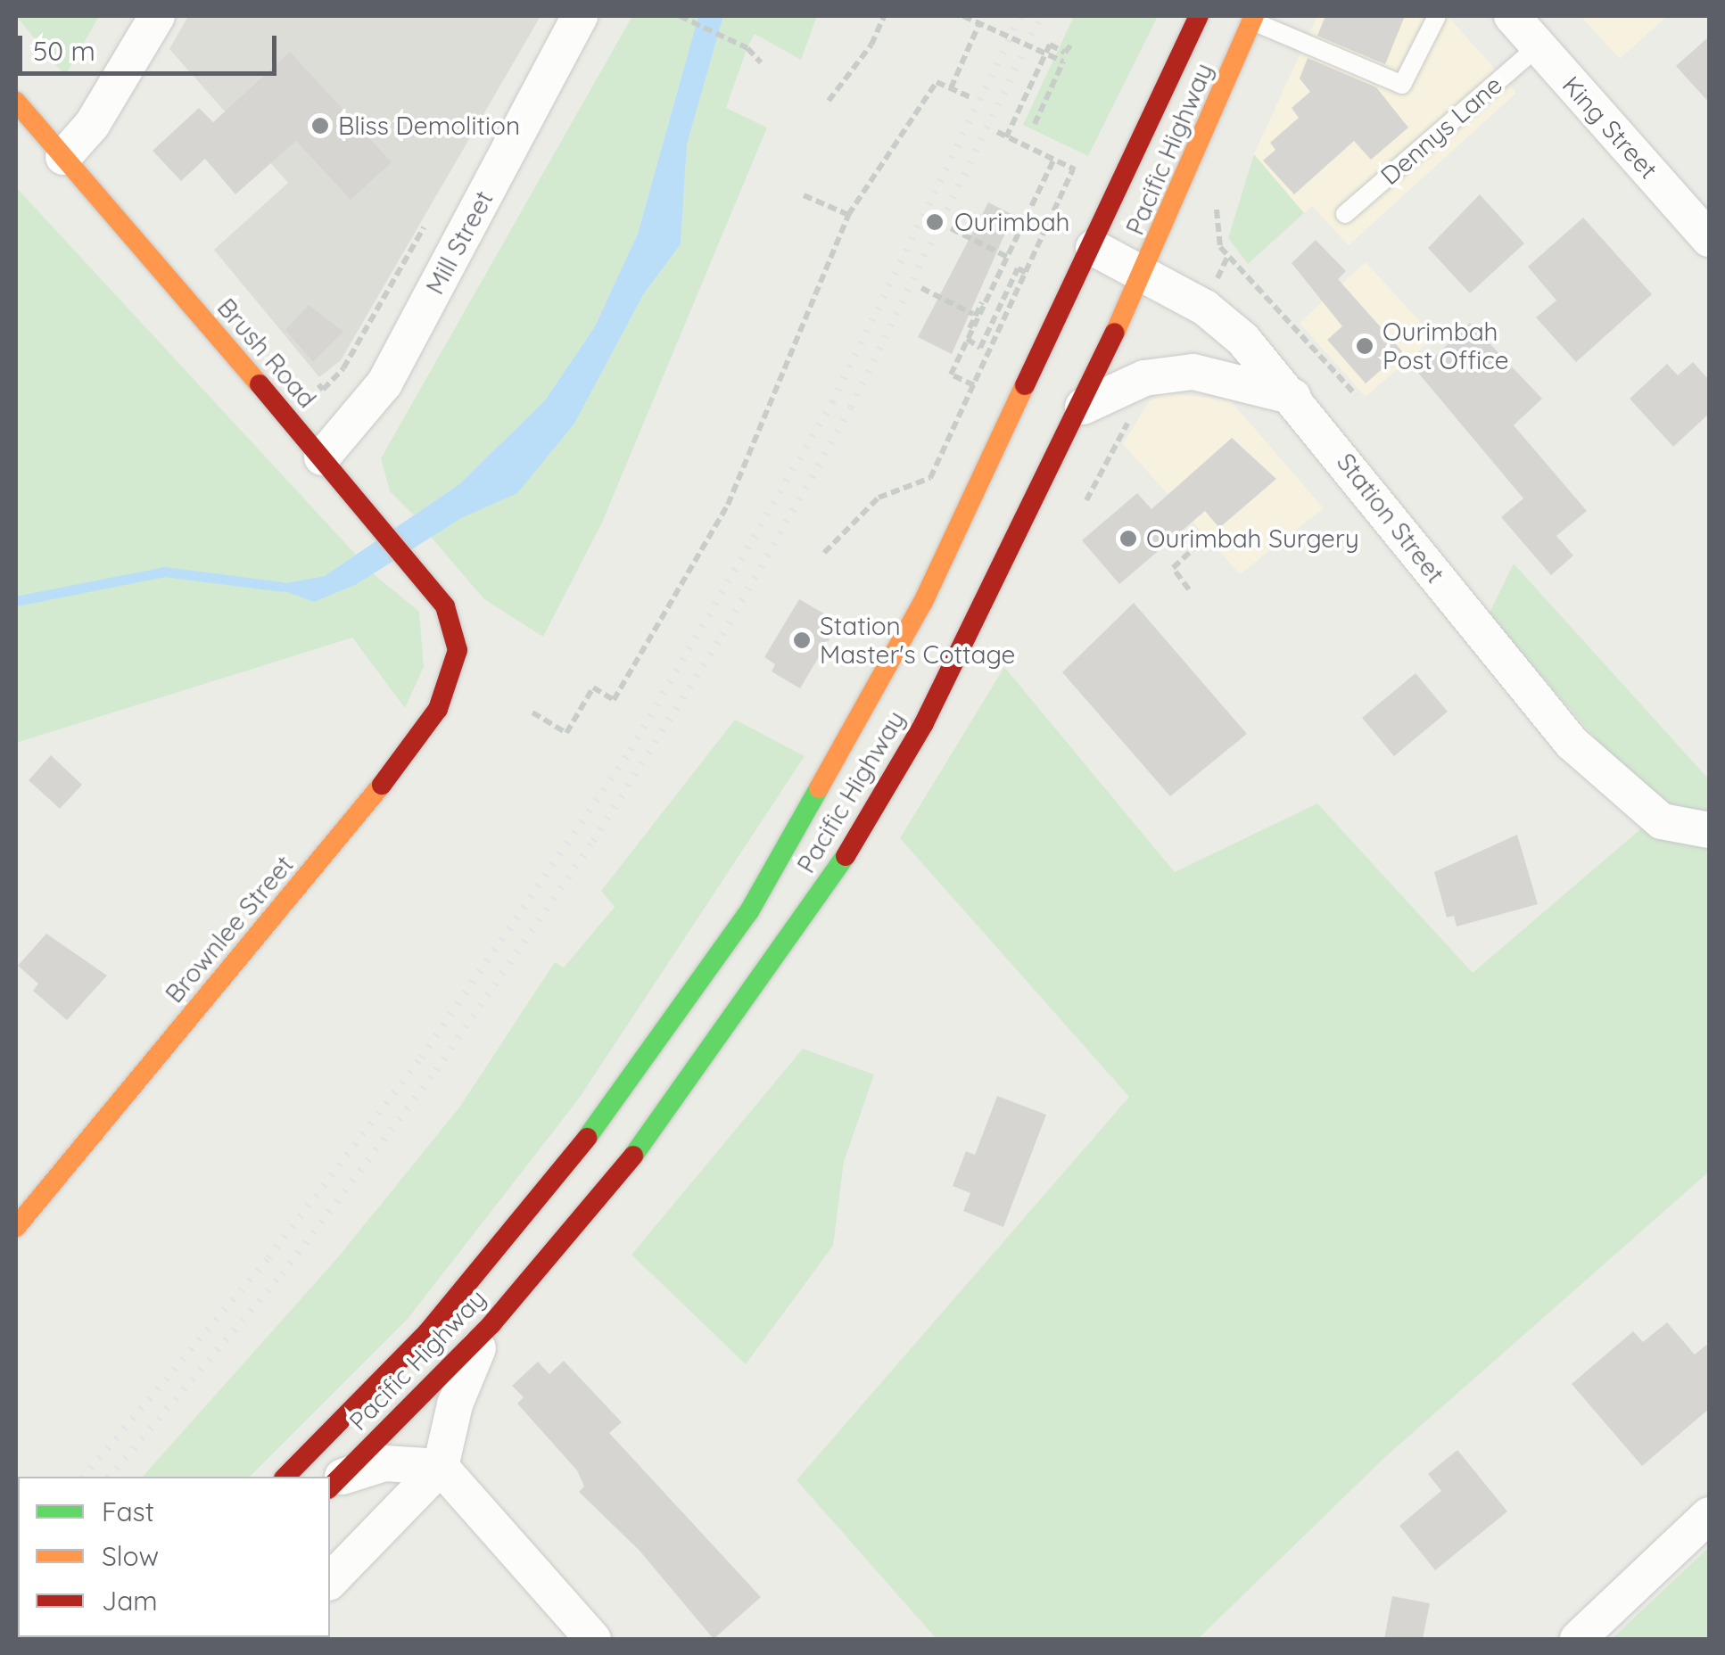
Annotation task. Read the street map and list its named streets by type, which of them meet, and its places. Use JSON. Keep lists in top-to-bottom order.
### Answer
{
  "streets": {
    "main road": ["Pacific Highway", "Brush Road", "Brownlee Street"],
    "street": ["King Street", "Mill Street", "Station Street"],
    "lane": ["Dennys Lane"]
  },
  "crossings": [
    ["King Street", "Dennys Lane"],
    ["Pacific Highway", "Station Street"],
    ["Mill Street", "Brush Road"],
    ["Brush Road", "Brownlee Street"]
  ],
  "places": [
    "Bliss Demolition",
    "Ourimbah",
    "Ourimbah Post Office",
    "Ourimbah Surgery",
    "Station Master's Cottage"
  ],
  "legend": ["Fast", "Slow", "Jam"],
  "scale_bar": "50 m"
}
